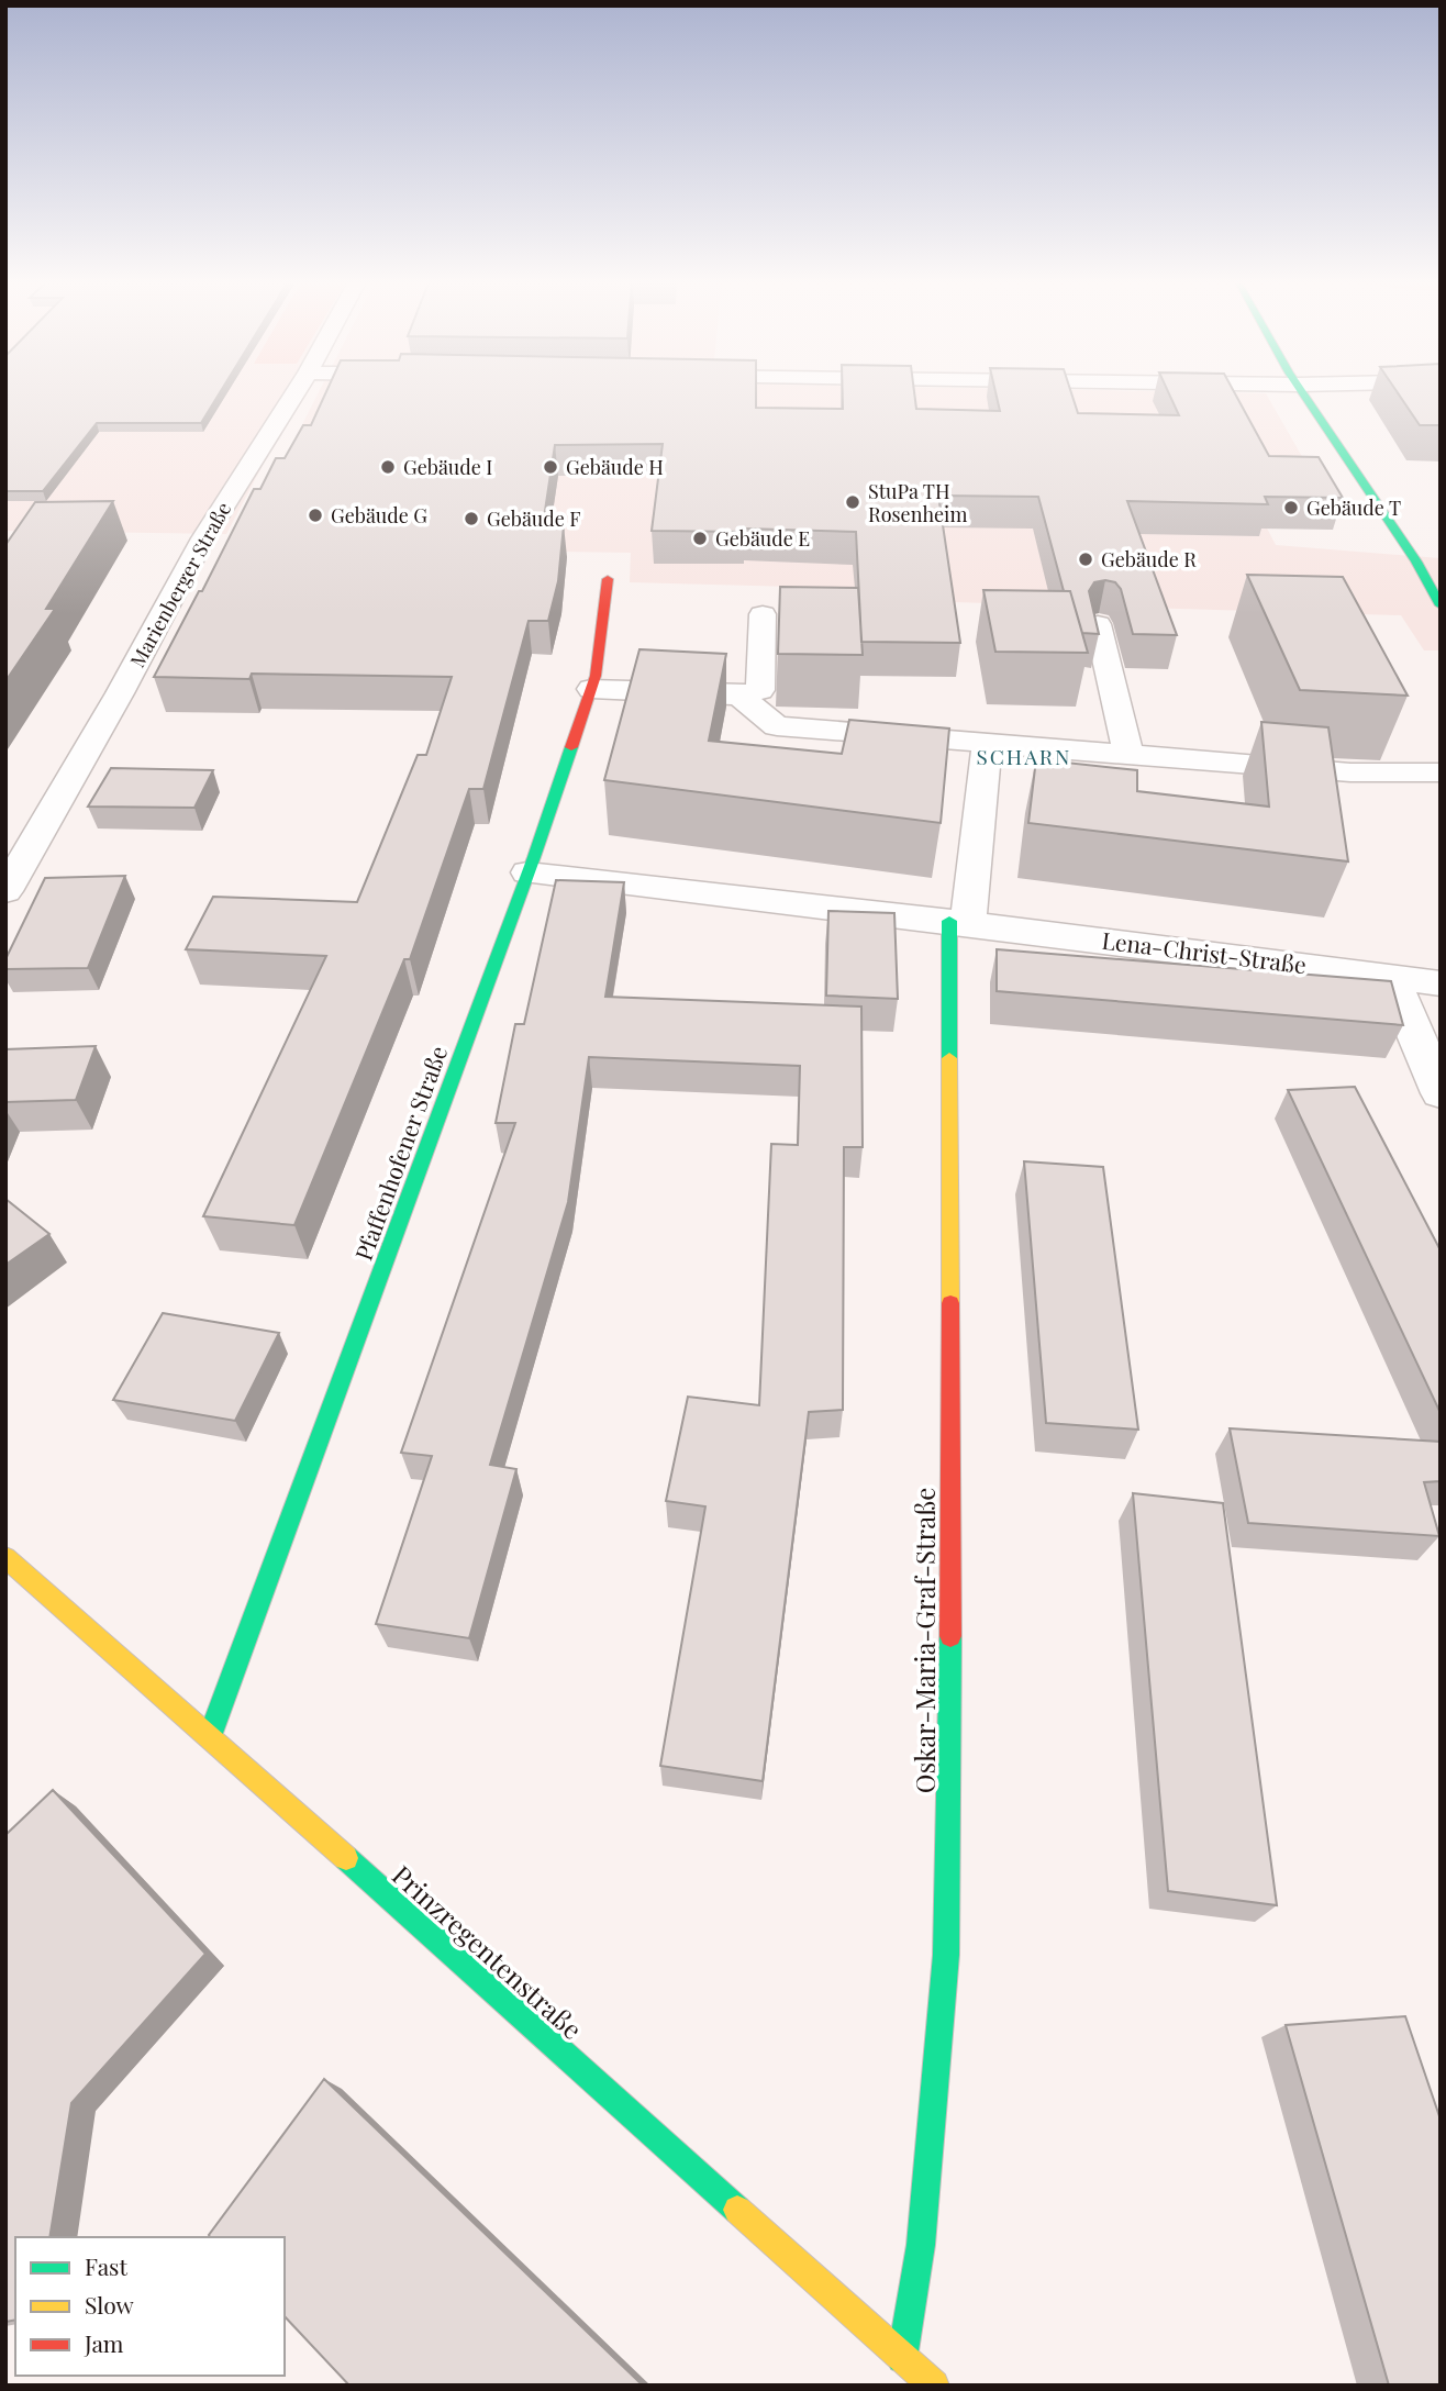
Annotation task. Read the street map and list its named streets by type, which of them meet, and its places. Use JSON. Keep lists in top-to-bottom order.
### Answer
{
  "streets": {
    "street": [
      "Marienberger Straße",
      "Lena-Christ-Straße",
      "Pfaffenhofener Straße",
      "Oskar-Maria-Graf-Straße",
      "Prinzregentenstraße"
    ]
  },
  "crossings": [
    ["Lena-Christ-Straße", "Pfaffenhofener Straße"],
    ["Lena-Christ-Straße", "Oskar-Maria-Graf-Straße"],
    ["Pfaffenhofener Straße", "Prinzregentenstraße"],
    ["Oskar-Maria-Graf-Straße", "Prinzregentenstraße"]
  ],
  "districts": ["SCHARN"],
  "places": [
    "Gebäude I",
    "Gebäude H",
    "StuPa TH Rosenheim",
    "Gebäude T",
    "Gebäude G",
    "Gebäude F",
    "Gebäude E",
    "Gebäude R"
  ],
  "legend": ["Fast", "Slow", "Jam"]
}
